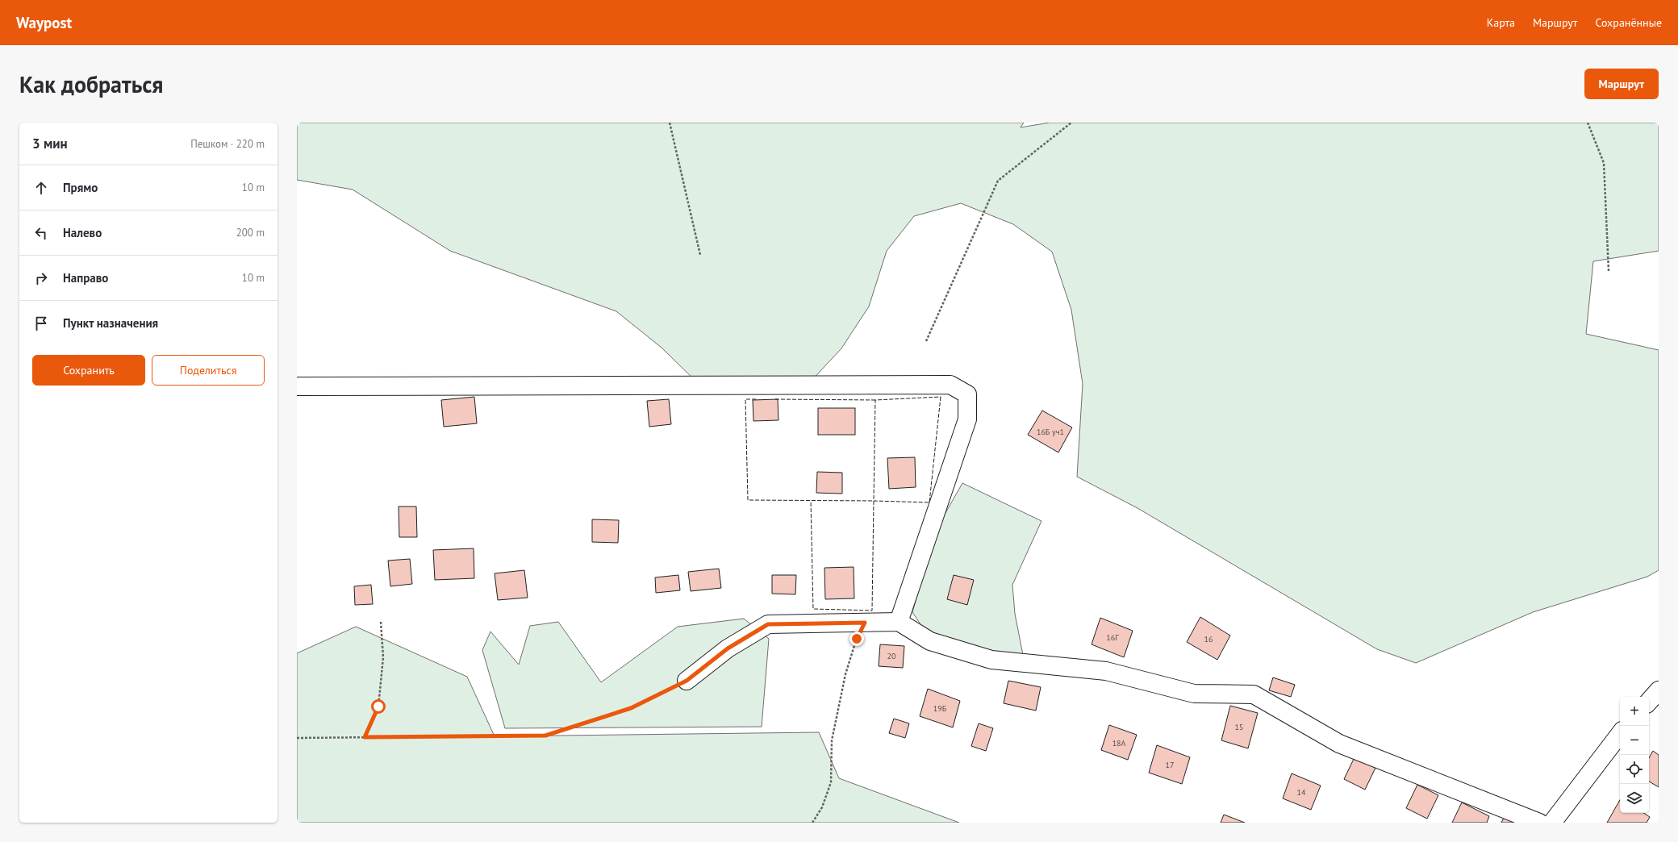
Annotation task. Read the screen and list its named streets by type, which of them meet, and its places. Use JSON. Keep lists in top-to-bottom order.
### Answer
{
  "house_numbers": [
    "16Б уч1",
    "16Г",
    "16",
    "20",
    "19Б",
    "15",
    "18А",
    "17",
    "14"
  ],
  "page": {
    "header": "Waypost",
    "nav": ["Карта", "Маршрут", "Сохранённые"],
    "buttons": [
      "Маршрут",
      ["Сохранить", "Поделиться"]
    ],
    "title": "Как добраться",
    "heading": ["3 мин", "Пешком · 220 m"],
    "list": [
      ["Прямо", "10 m"],
      ["Налево", "200 m"],
      ["Направо", "10 m"],
      "Пункт назначения"
    ],
    "map_buttons": ["+", "−"]
  }
}
